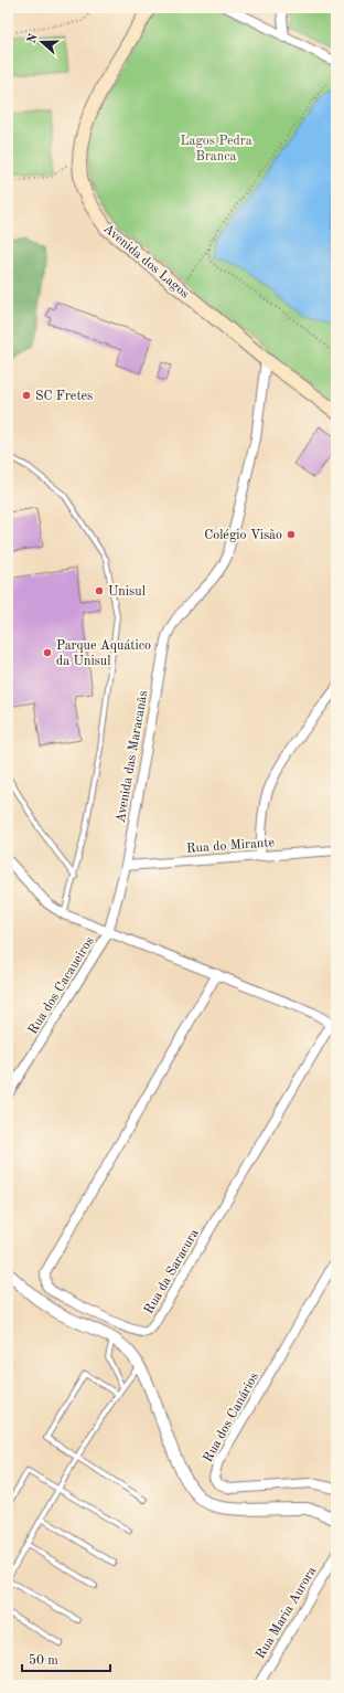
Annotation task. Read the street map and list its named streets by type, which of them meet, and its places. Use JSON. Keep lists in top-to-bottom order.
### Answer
{
  "streets": {
    "main road": ["Avenida dos Lagos"],
    "street": [
      "Avenida das Maracanãs",
      "Rua do Mirante",
      "Rua dos Cacaueiros",
      "Rua da Saracura",
      "Rua dos Canários",
      "Rua Maria Aurora"
    ]
  },
  "crossings": [
    ["Avenida dos Lagos", "Avenida das Maracanãs"],
    ["Avenida das Maracanãs", "Rua do Mirante"],
    ["Avenida das Maracanãs", "Rua dos Cacaueiros"]
  ],
  "parks": ["Lagos Pedra Branca"],
  "places": [
    "SC Fretes",
    "Colégio Visão",
    "Unisul",
    "Parque Aquático da Unisul"
  ],
  "scale_bar": "50 m",
  "north": "left"
}
